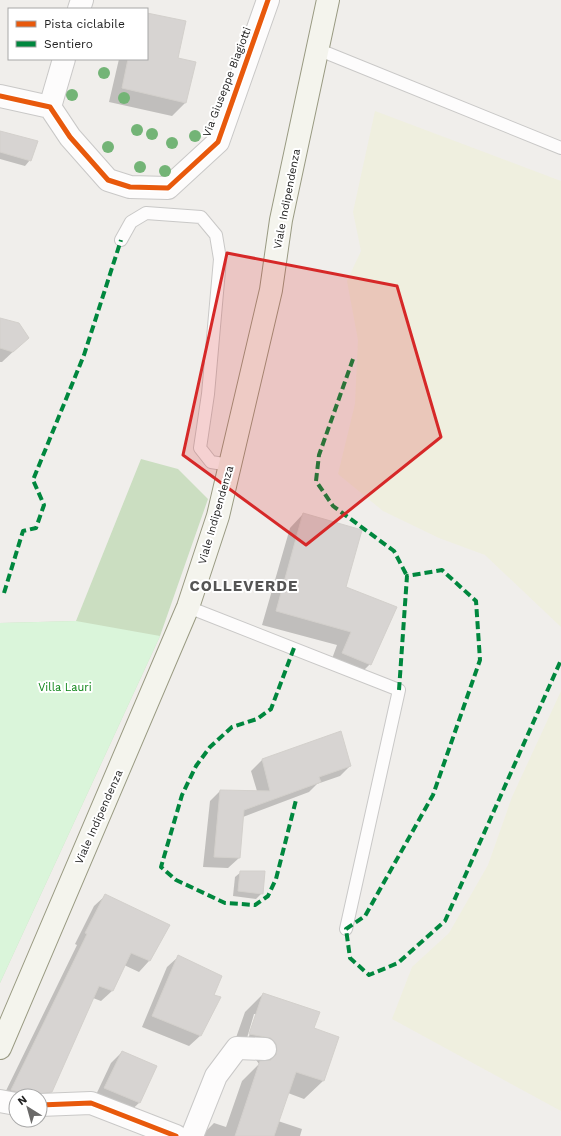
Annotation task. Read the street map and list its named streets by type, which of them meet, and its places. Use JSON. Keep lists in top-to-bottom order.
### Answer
{
  "streets": {
    "main road": ["Viale Indipendenza"],
    "street": ["Via Giuseppe Biagiotti"]
  },
  "districts": ["COLLEVERDE"],
  "parks": ["Villa Lauri"],
  "legend": ["Pista ciclabile", "Sentiero"],
  "north": "top left"
}
